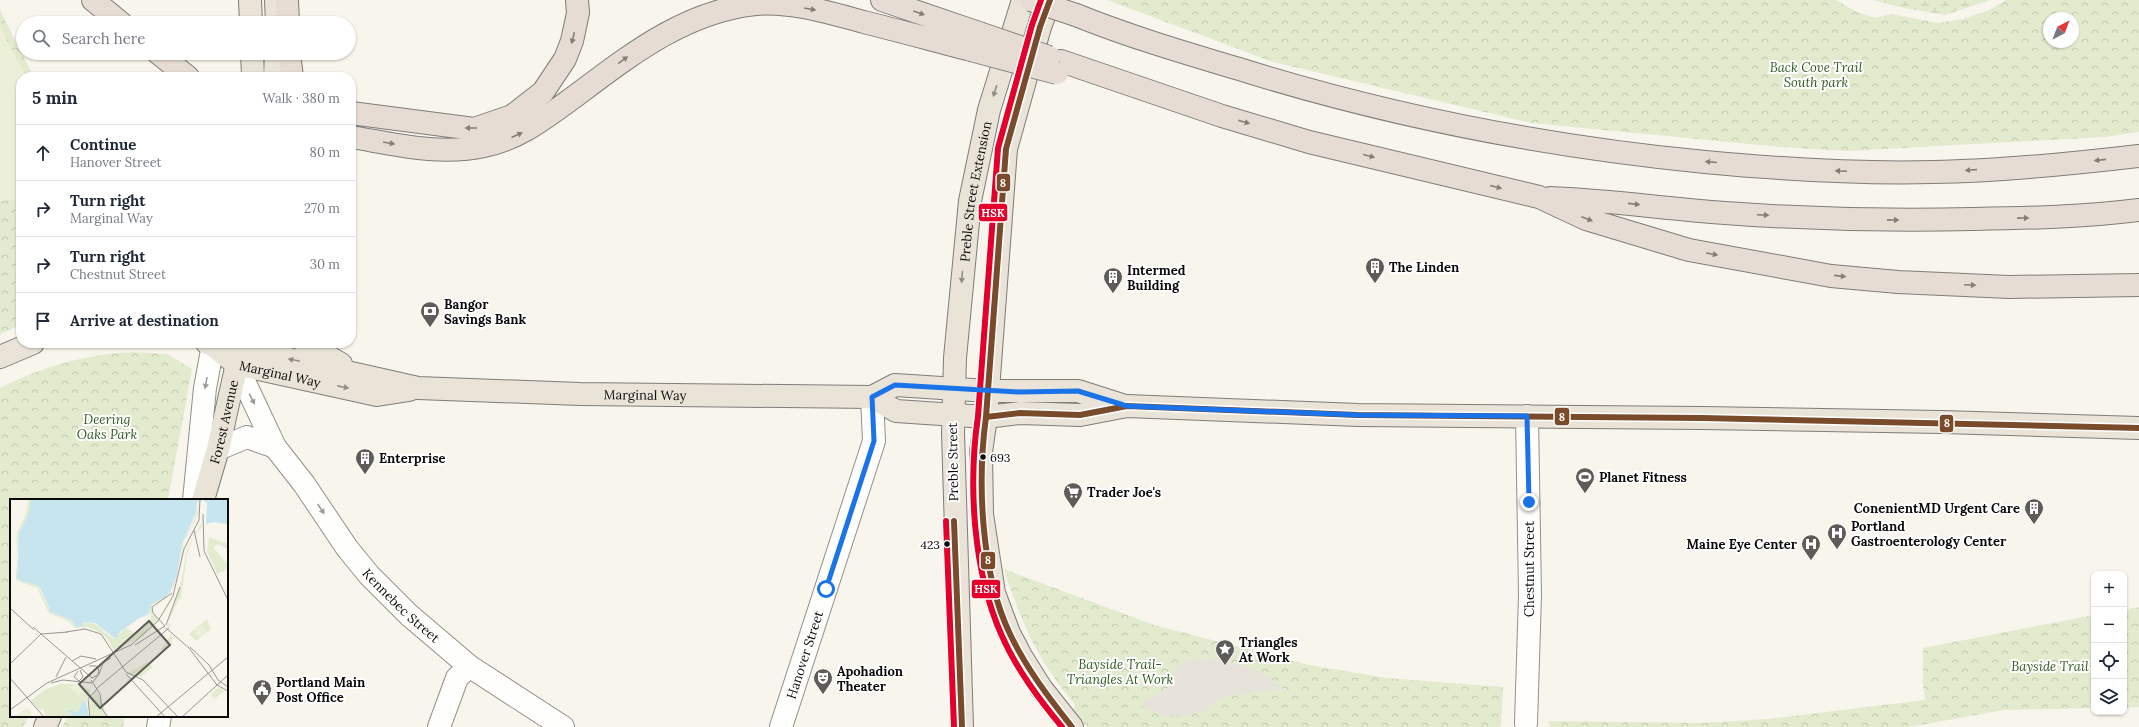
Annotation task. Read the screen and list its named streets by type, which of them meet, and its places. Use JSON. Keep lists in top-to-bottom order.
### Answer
{
  "streets": {
    "main road": [
      "Preble Street Extension",
      "Marginal Way",
      "Forest Avenue",
      "Preble Street"
    ],
    "street": ["Chestnut Street", "Kennebec Street", "Hanover Street"]
  },
  "crossings": [
    ["Preble Street Extension", "Marginal Way"],
    ["Preble Street Extension", "Preble Street"],
    ["Marginal Way", "Forest Avenue"],
    ["Marginal Way", "Preble Street"],
    ["Marginal Way", "Chestnut Street"],
    ["Marginal Way", "Kennebec Street"],
    ["Marginal Way", "Hanover Street"],
    ["Forest Avenue", "Kennebec Street"]
  ],
  "one_way": ["Forest Avenue", "Kennebec Street"],
  "parks": [
    "Back Cove Trail South park",
    "Deering Oaks Park",
    "Bayside Trail- Triangles At Work",
    "Bayside Trail"
  ],
  "places": {
    "building": [
      "The Linden",
      "Intermed Building",
      "Enterprise",
      "ConenientMD Urgent Care"
    ],
    "bank": ["Bangor Savings Bank"],
    "other": ["693", "423"],
    "sports": ["Planet Fitness"],
    "supermarket": ["Trader Joe's"],
    "hospital": ["Portland Gastroenterology Center", "Maine Eye Center"],
    "place": ["Triangles At Work"],
    "theatre": ["Apohadion Theater"],
    "public building": ["Portland Main Post Office"]
  },
  "lines": ["transit line 8", "transit line HSK"],
  "north": "top right",
  "page": {
    "search": "Search here",
    "heading": ["5 min", "Walk · 380 m"],
    "list": [
      ["Continue", "Hanover Street", "80 m"],
      ["Turn right", "Marginal Way", "270 m"],
      ["Turn right", "Chestnut Street", "30 m"],
      "Arrive at destination"
    ],
    "map_buttons": ["+", "−"]
  }
}
